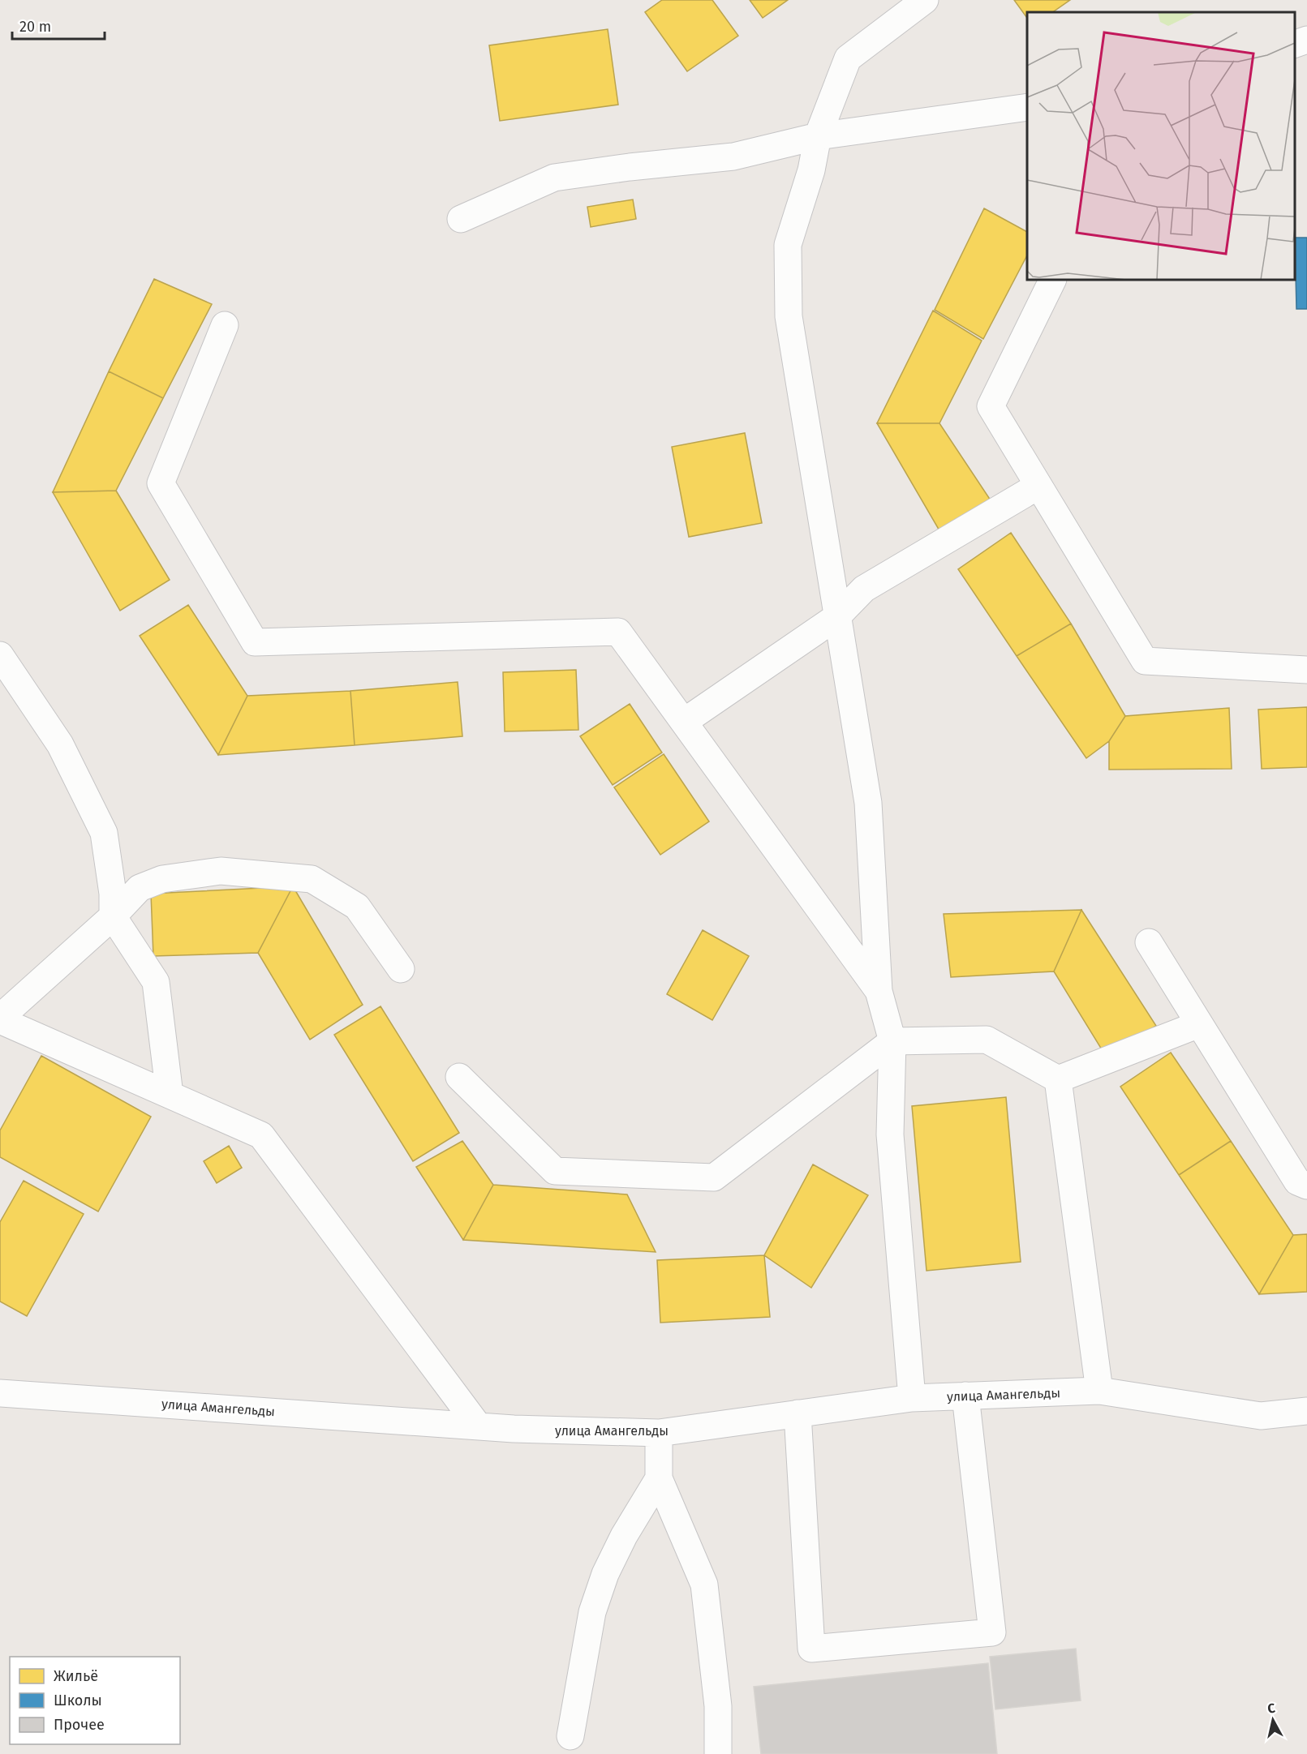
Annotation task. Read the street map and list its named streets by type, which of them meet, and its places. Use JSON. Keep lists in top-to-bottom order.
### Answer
{
  "streets": {
    "street": ["улица Амангельды"]
  },
  "legend": ["Жильё", "Школы", "Прочее"],
  "scale_bar": "20 m",
  "north": "top"
}
